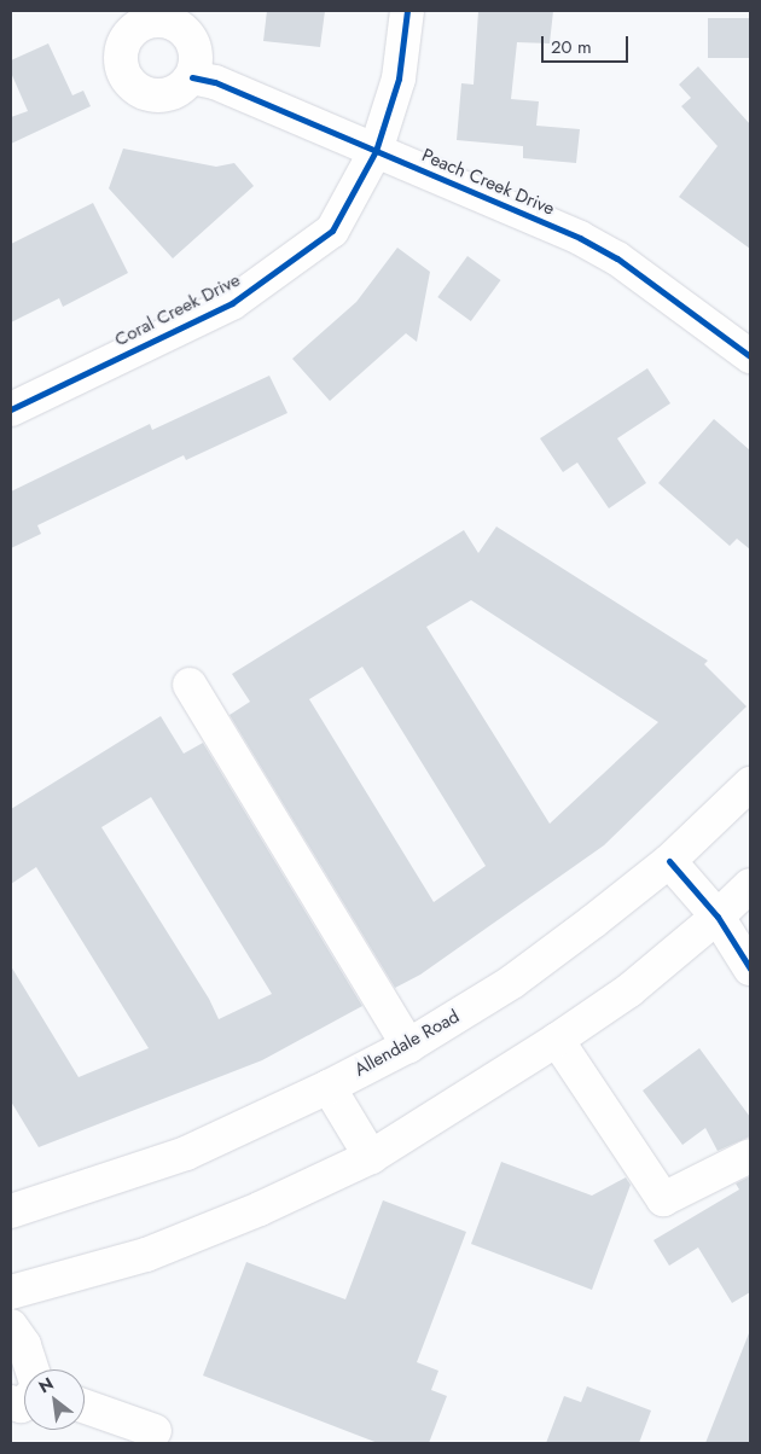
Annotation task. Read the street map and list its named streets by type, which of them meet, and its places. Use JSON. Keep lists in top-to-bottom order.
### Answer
{
  "streets": {
    "main road": ["Peach Creek Drive", "Coral Creek Drive", "Allendale Road"]
  },
  "crossings": [
    ["Peach Creek Drive", "Coral Creek Drive"]
  ],
  "scale_bar": "20 m",
  "north": "top left"
}
